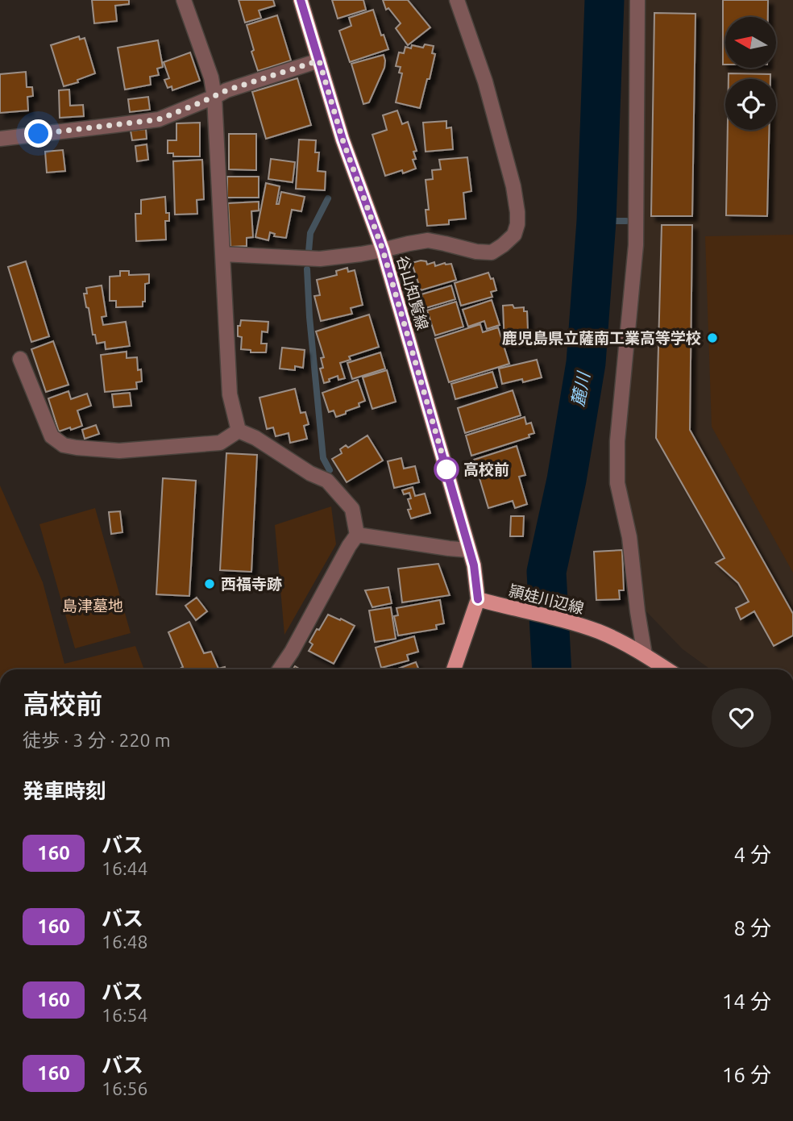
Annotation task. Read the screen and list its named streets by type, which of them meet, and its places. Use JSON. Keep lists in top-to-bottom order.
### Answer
{
  "streets": {
    "main road": ["谷山知覧線", "頴娃川辺線"]
  },
  "crossings": [
    ["谷山知覧線", "頴娃川辺線"]
  ],
  "water": ["麓川"],
  "parks": ["島津墓地"],
  "places": ["鹿児島県立薩南工業高等学校", "高校前", "西福寺跡"],
  "lines": ["bus line 160"],
  "north": "left",
  "page": {
    "heading": [
      ["高校前", "徒歩 · 3 分 · 220 m"],
      "発車時刻"
    ],
    "list": [
      {
        "mark": "160",
        "name": "バス",
        "note": "16:44",
        "value": "4 分"
      },
      {
        "mark": "160",
        "name": "バス",
        "note": "16:48",
        "value": "8 分"
      },
      {
        "mark": "160",
        "name": "バス",
        "note": "16:54",
        "value": "14 分"
      },
      {
        "mark": "160",
        "name": "バス",
        "note": "16:56",
        "value": "16 分"
      }
    ]
  }
}
